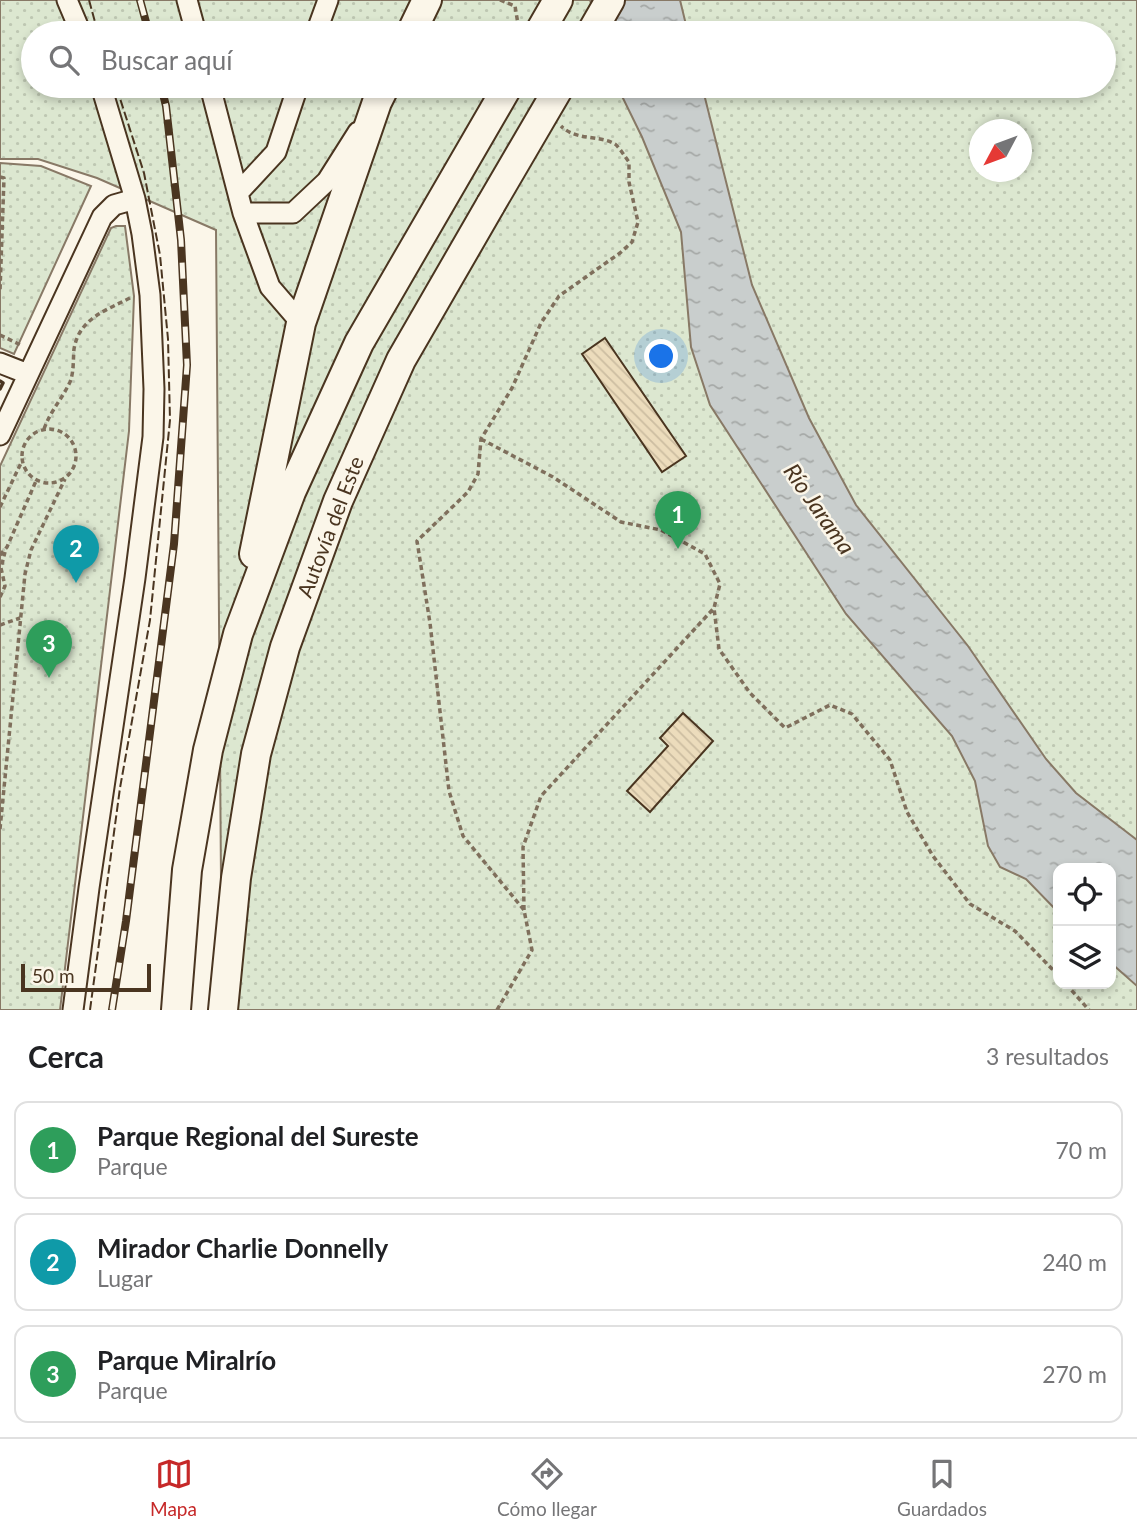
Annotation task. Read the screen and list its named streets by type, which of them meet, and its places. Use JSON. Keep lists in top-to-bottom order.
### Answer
{
  "streets": {
    "highway": ["Autovía del Este"]
  },
  "water": ["Río Jarama"],
  "scale_bar": "50 m",
  "north": "bottom left",
  "page": {
    "search": "Buscar aquí",
    "pins": ["1", "2", "3"],
    "scale": "50 m",
    "heading": ["Cerca", "3 resultados"],
    "list": [
      {
        "mark": "1",
        "name": "Parque Regional del Sureste",
        "note": "Parque",
        "value": "70 m"
      },
      {
        "mark": "2",
        "name": "Mirador Charlie Donnelly",
        "note": "Lugar",
        "value": "240 m"
      },
      {
        "mark": "3",
        "name": "Parque Miralrío",
        "note": "Parque",
        "value": "270 m"
      }
    ],
    "nav": ["Mapa", "Cómo llegar", "Guardados"]
  }
}
